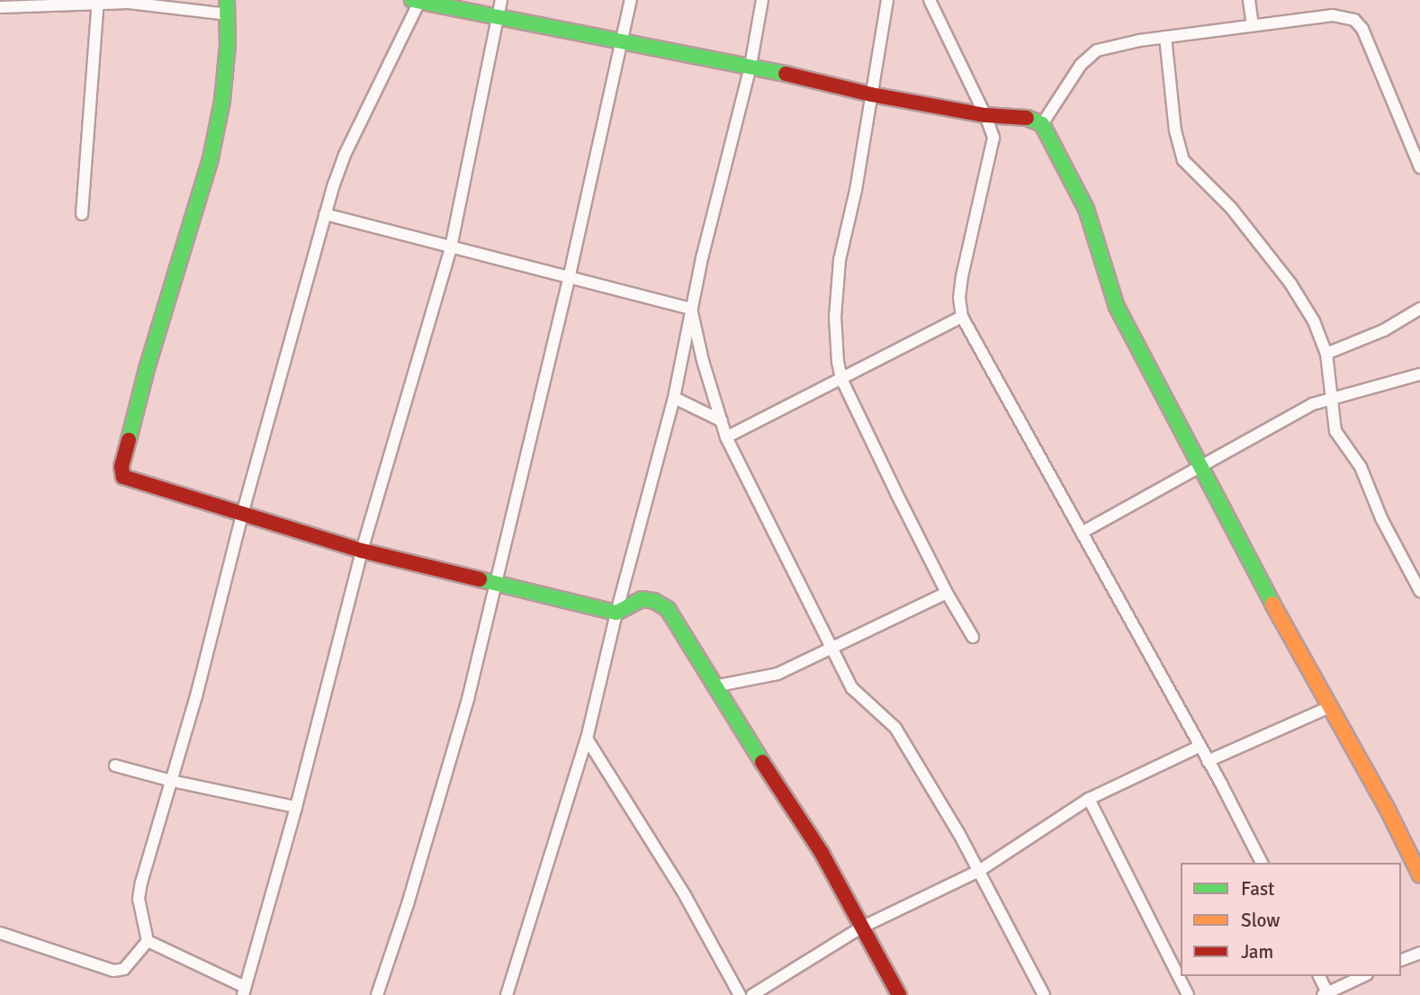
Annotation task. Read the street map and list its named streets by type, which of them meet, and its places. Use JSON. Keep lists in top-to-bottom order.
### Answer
{
  "legend": ["Fast", "Slow", "Jam"]
}
